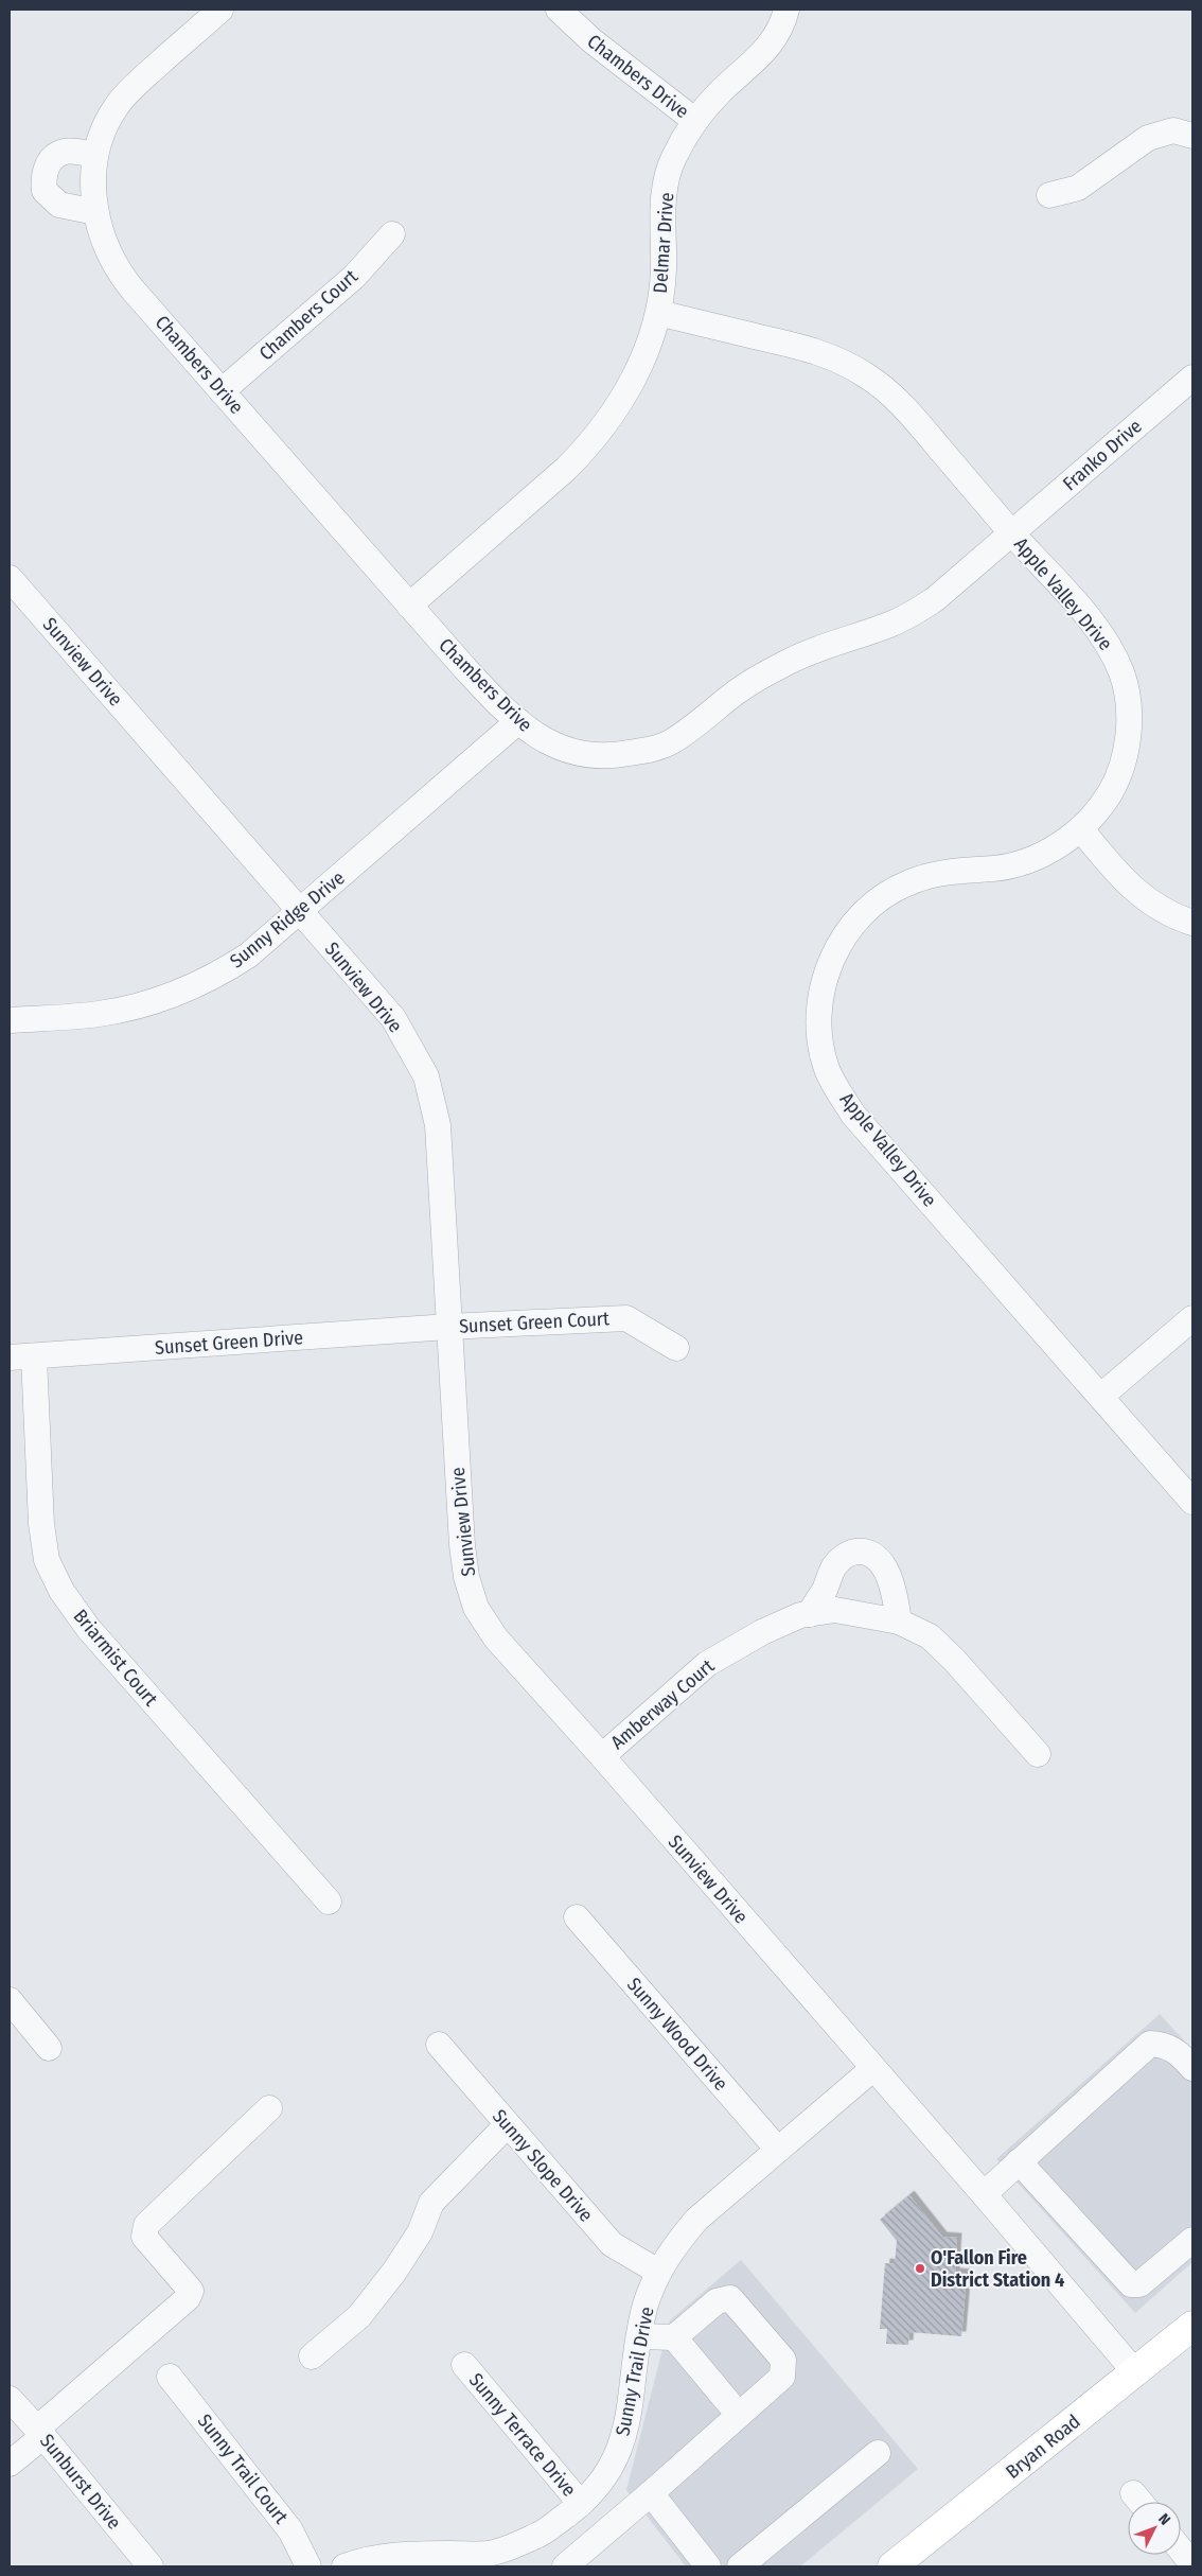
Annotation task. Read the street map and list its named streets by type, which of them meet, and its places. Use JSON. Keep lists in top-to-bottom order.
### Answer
{
  "streets": {
    "main road": ["Bryan Road"],
    "street": [
      "Chambers Drive",
      "Delmar Drive",
      "Chambers Court",
      "Franko Drive",
      "Apple Valley Drive",
      "Sunview Drive",
      "Sunny Ridge Drive",
      "Sunset Green Court",
      "Sunset Green Drive",
      "Briarmist Court",
      "Amberway Court",
      "Sunny Wood Drive",
      "Sunny Slope Drive",
      "Sunny Trail Drive",
      "Sunny Terrace Drive",
      "Sunny Trail Court",
      "Sunburst Drive"
    ]
  },
  "crossings": [
    ["Chambers Drive", "Delmar Drive"],
    ["Chambers Drive", "Chambers Court"],
    ["Chambers Drive", "Franko Drive"],
    ["Chambers Drive", "Apple Valley Drive"],
    ["Chambers Drive", "Sunny Ridge Drive"],
    ["Delmar Drive", "Apple Valley Drive"],
    ["Franko Drive", "Apple Valley Drive"],
    ["Sunview Drive", "Sunny Ridge Drive"],
    ["Sunview Drive", "Sunset Green Court"],
    ["Sunview Drive", "Sunset Green Drive"],
    ["Sunview Drive", "Amberway Court"],
    ["Sunview Drive", "Sunny Trail Drive"],
    ["Sunview Drive", "Bryan Road"],
    ["Sunset Green Court", "Sunset Green Drive"],
    ["Sunset Green Drive", "Briarmist Court"],
    ["Sunny Wood Drive", "Sunny Trail Drive"],
    ["Sunny Slope Drive", "Sunny Trail Drive"],
    ["Sunny Trail Drive", "Sunny Terrace Drive"]
  ],
  "places": ["O'Fallon Fire District Station 4"],
  "north": "top right"
}
